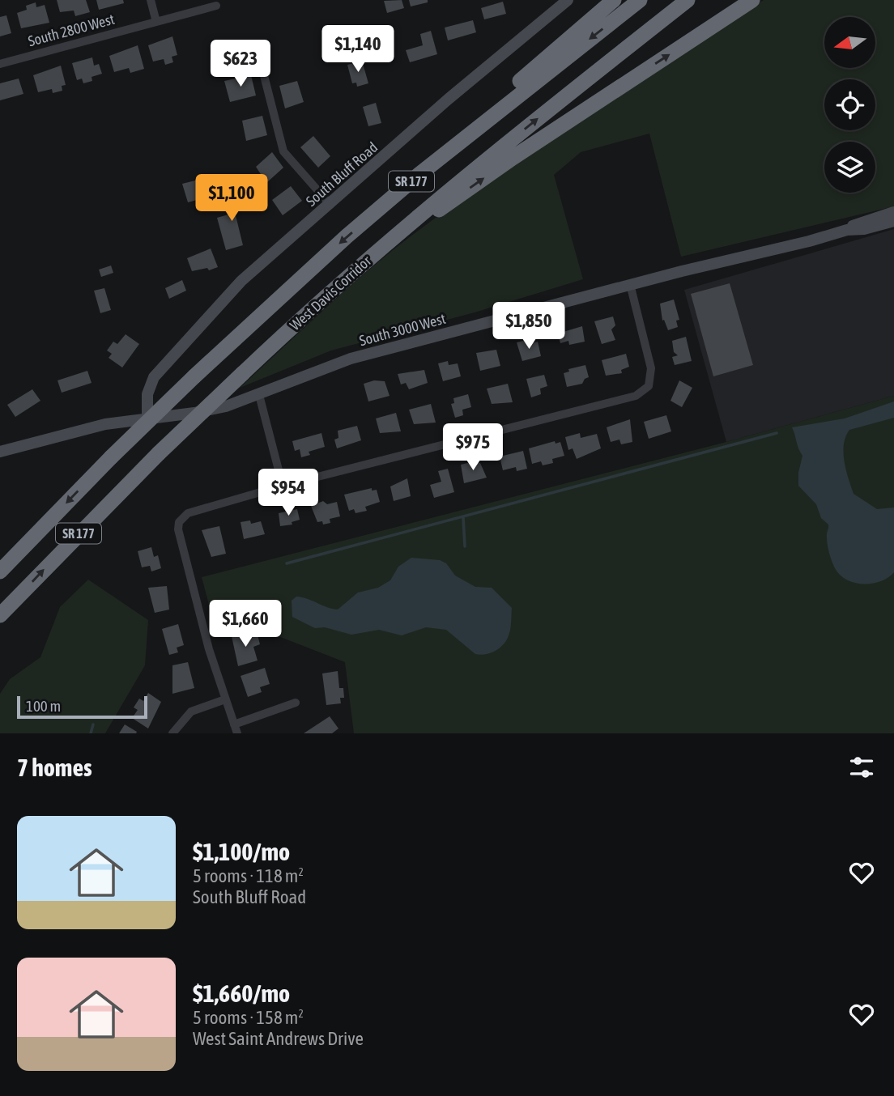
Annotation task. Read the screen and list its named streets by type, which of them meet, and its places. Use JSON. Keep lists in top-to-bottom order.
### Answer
{
  "streets": {
    "highway": ["SR 177", "West Davis Corridor"],
    "main road": ["South Bluff Road", "South 3000 West"],
    "street": ["South 2800 West"]
  },
  "crossings": [
    ["South Bluff Road", "South 3000 West"]
  ],
  "scale_bar": "100 m",
  "north": "left",
  "page": {
    "price": [
      "$1,140",
      "$623",
      "$1,100",
      "$1,850",
      "$975",
      "$954",
      "$1,660"
    ],
    "scale": "100 m",
    "heading": "7 homes",
    "list": [
      {
        "name": "$1,100/mo",
        "note": "5 rooms · 118 m² · South Bluff Road"
      },
      {
        "name": "$1,660/mo",
        "note": "5 rooms · 158 m² · West Saint Andrews Drive"
      }
    ]
  }
}
